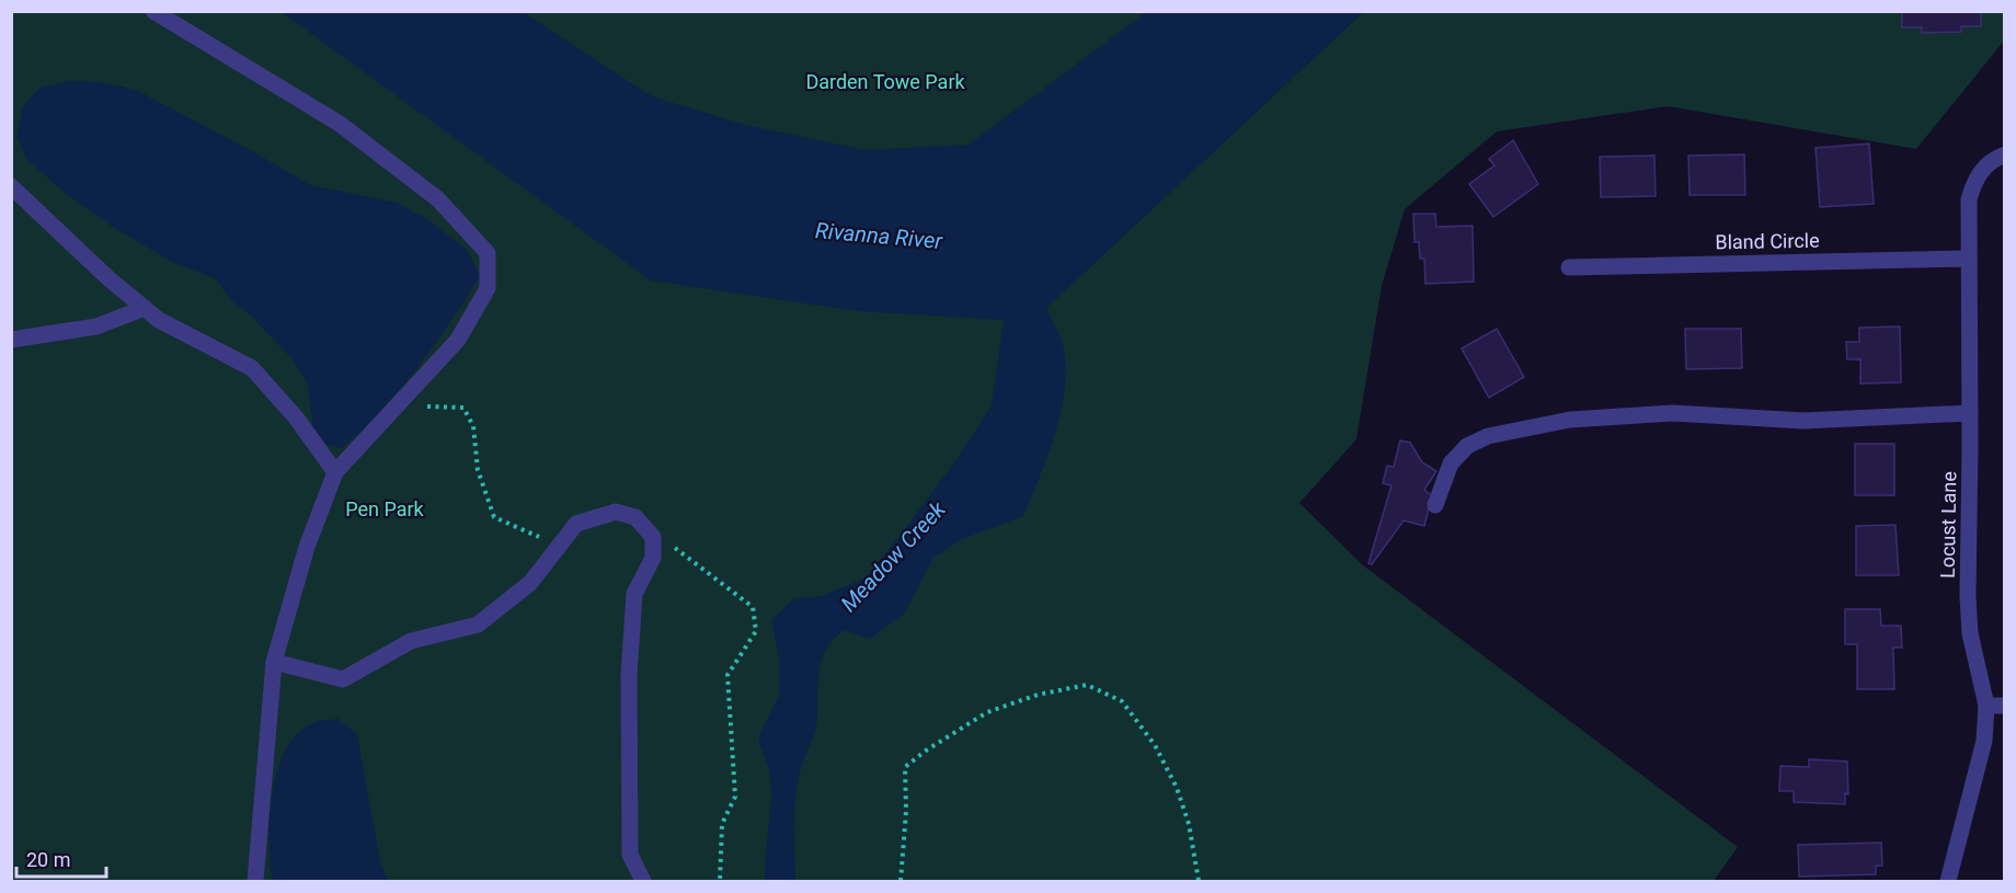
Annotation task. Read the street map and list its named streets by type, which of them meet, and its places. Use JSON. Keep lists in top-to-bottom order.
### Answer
{
  "streets": {
    "street": ["Bland Circle", "Locust Lane"]
  },
  "crossings": [
    ["Bland Circle", "Locust Lane"]
  ],
  "water": ["Rivanna River", "Meadow Creek"],
  "parks": ["Darden Towe Park", "Pen Park"],
  "scale_bar": "20 m"
}
